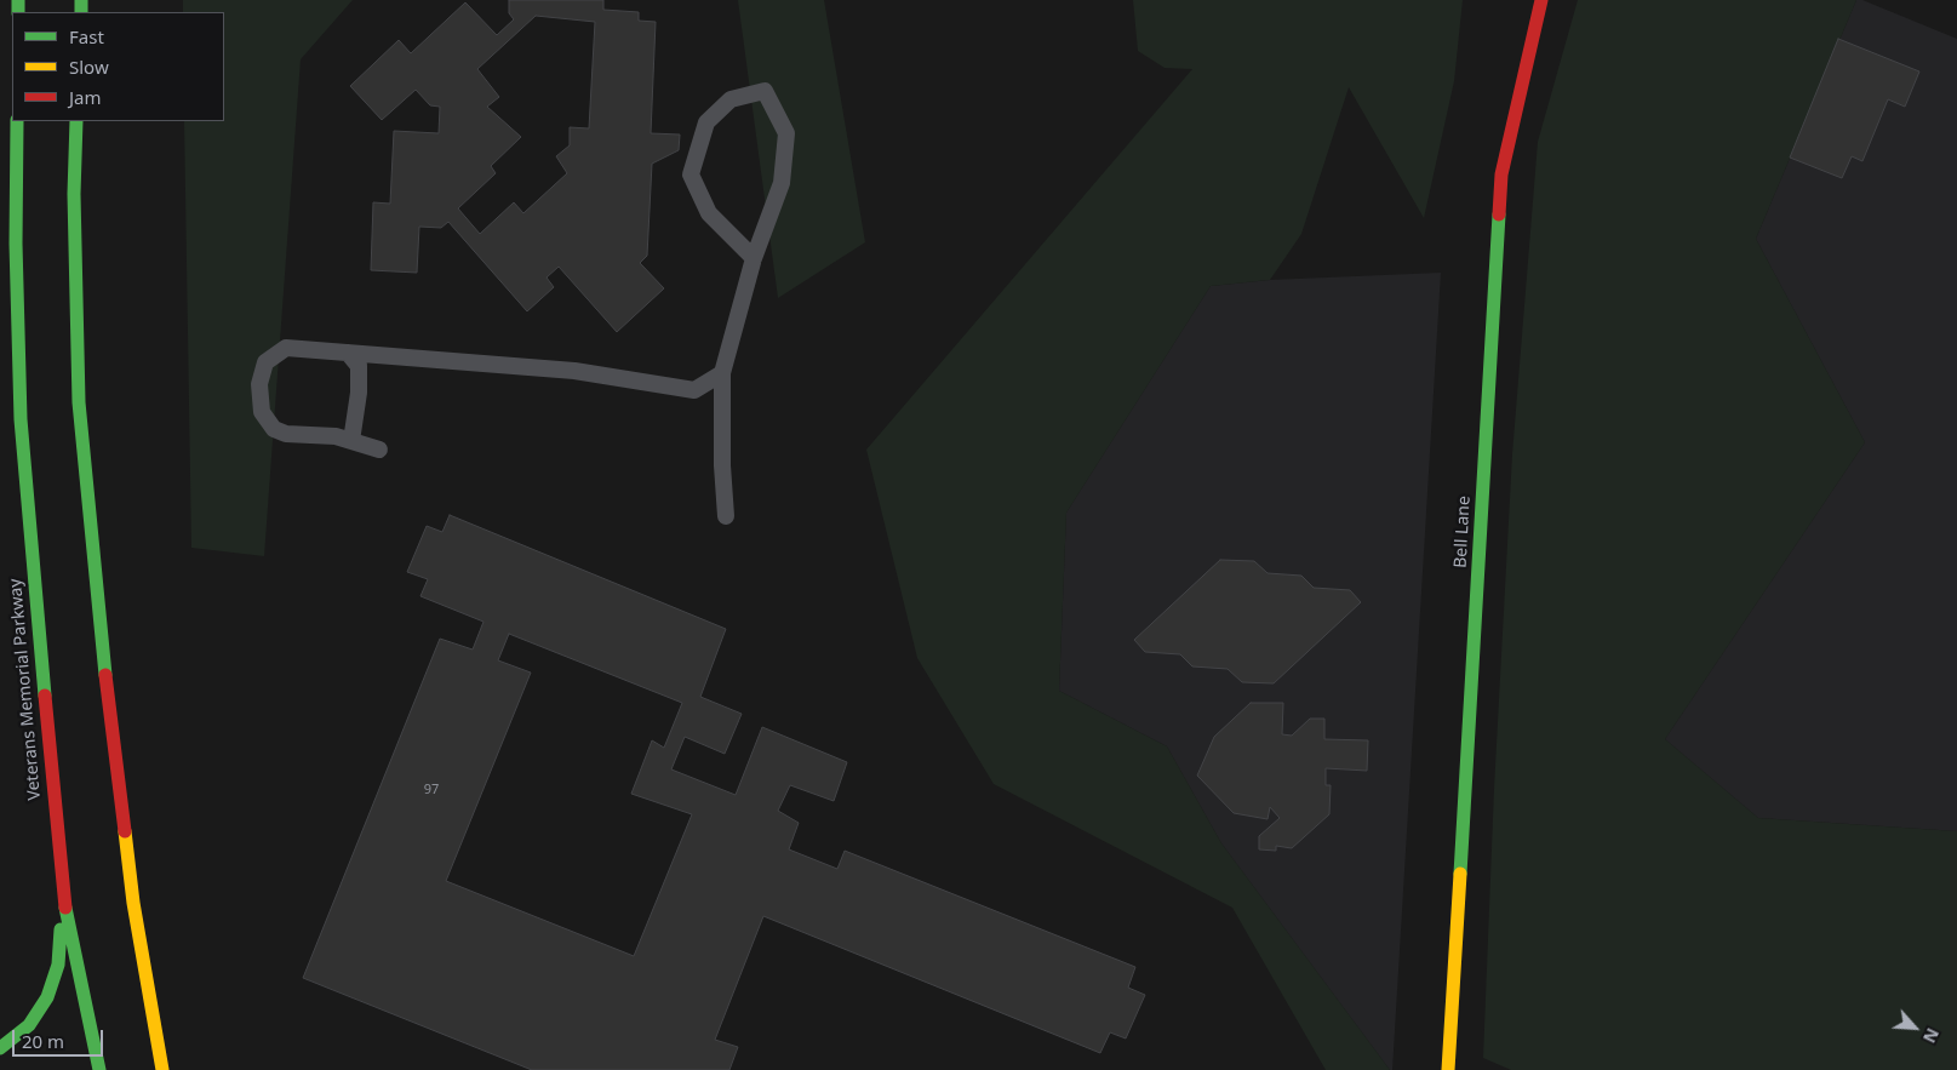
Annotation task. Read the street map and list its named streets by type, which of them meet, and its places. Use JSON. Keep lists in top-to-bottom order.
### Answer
{
  "streets": {
    "main road": ["Bell Lane", "Veterans Memorial Parkway"]
  },
  "house_numbers": ["97"],
  "legend": ["Fast", "Slow", "Jam"],
  "scale_bar": "20 m",
  "north": "bottom right"
}
